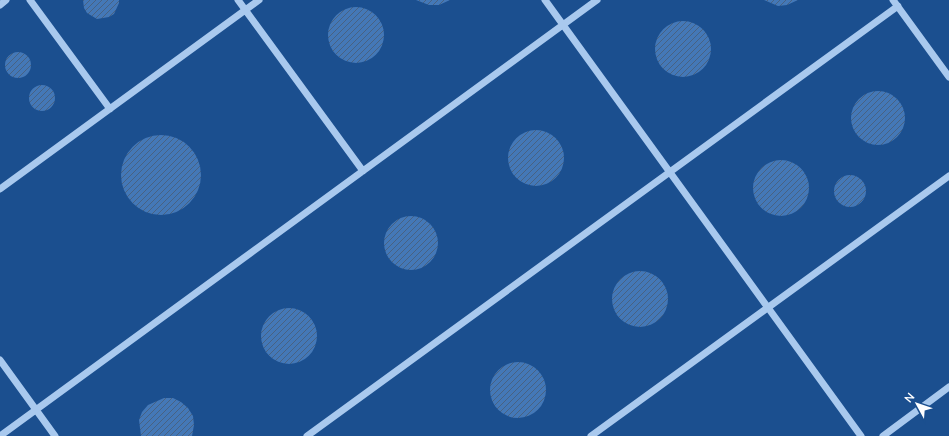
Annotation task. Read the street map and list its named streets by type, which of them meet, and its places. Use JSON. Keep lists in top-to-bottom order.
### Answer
{
  "north": "top left"
}
